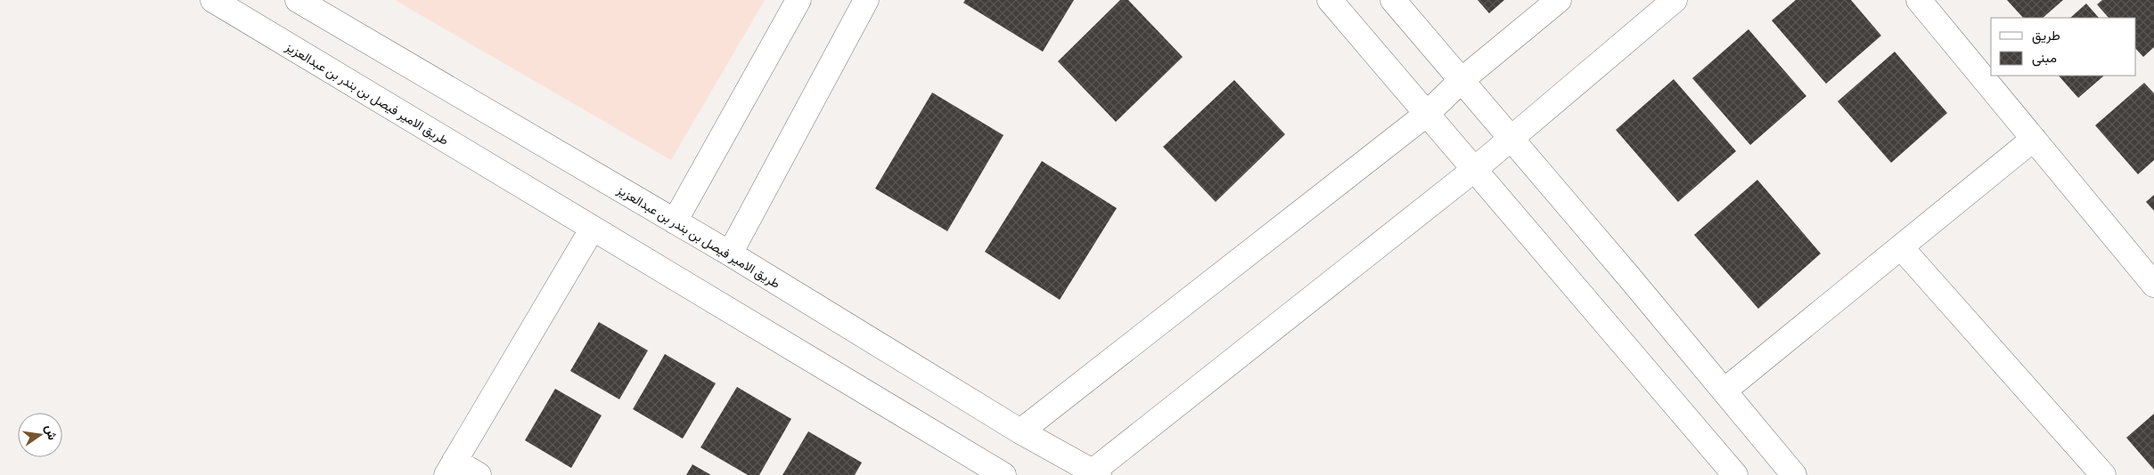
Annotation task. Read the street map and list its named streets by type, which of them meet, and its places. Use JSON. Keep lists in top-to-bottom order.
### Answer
{
  "streets": {
    "street": ["طريق الامير فيصل بن بندر بن عبدالعزيز"]
  },
  "legend": ["طريق", "مبنى"],
  "north": "right"
}
